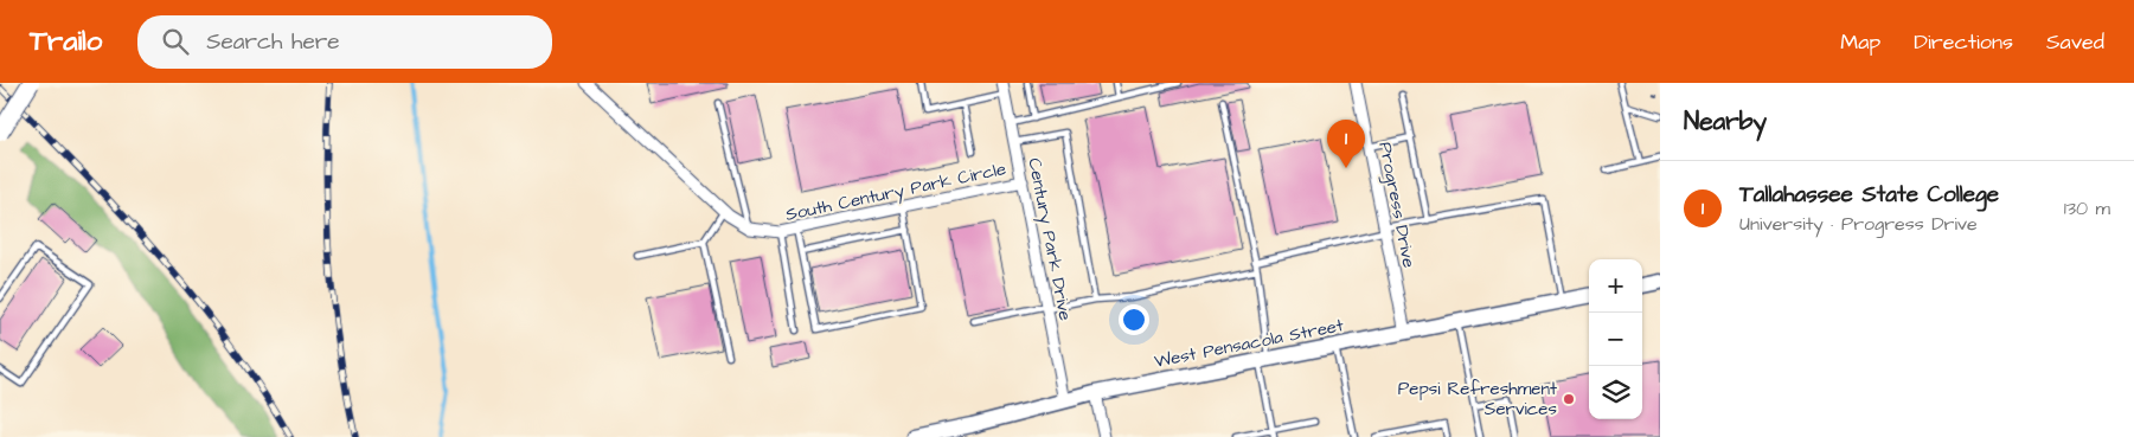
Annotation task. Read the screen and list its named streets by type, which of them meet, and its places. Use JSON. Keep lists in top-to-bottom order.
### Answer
{
  "streets": {
    "main road": ["West Pensacola Street"],
    "street": ["South Century Park Circle", "Progress Drive", "Century Park Drive"]
  },
  "crossings": [
    ["South Century Park Circle", "Century Park Drive"],
    ["Progress Drive", "West Pensacola Street"],
    ["Century Park Drive", "West Pensacola Street"]
  ],
  "places": ["Pepsi Refreshment Services"],
  "page": {
    "header": "Trailo",
    "search": "Search here",
    "nav": ["Map", "Directions", "Saved"],
    "heading": "Nearby",
    "pins": "1",
    "list": [
      {
        "mark": "1",
        "name": "Tallahassee State College",
        "note": "University · Progress Drive",
        "value": "130 m"
      }
    ],
    "map_buttons": ["+", "−"]
  }
}
